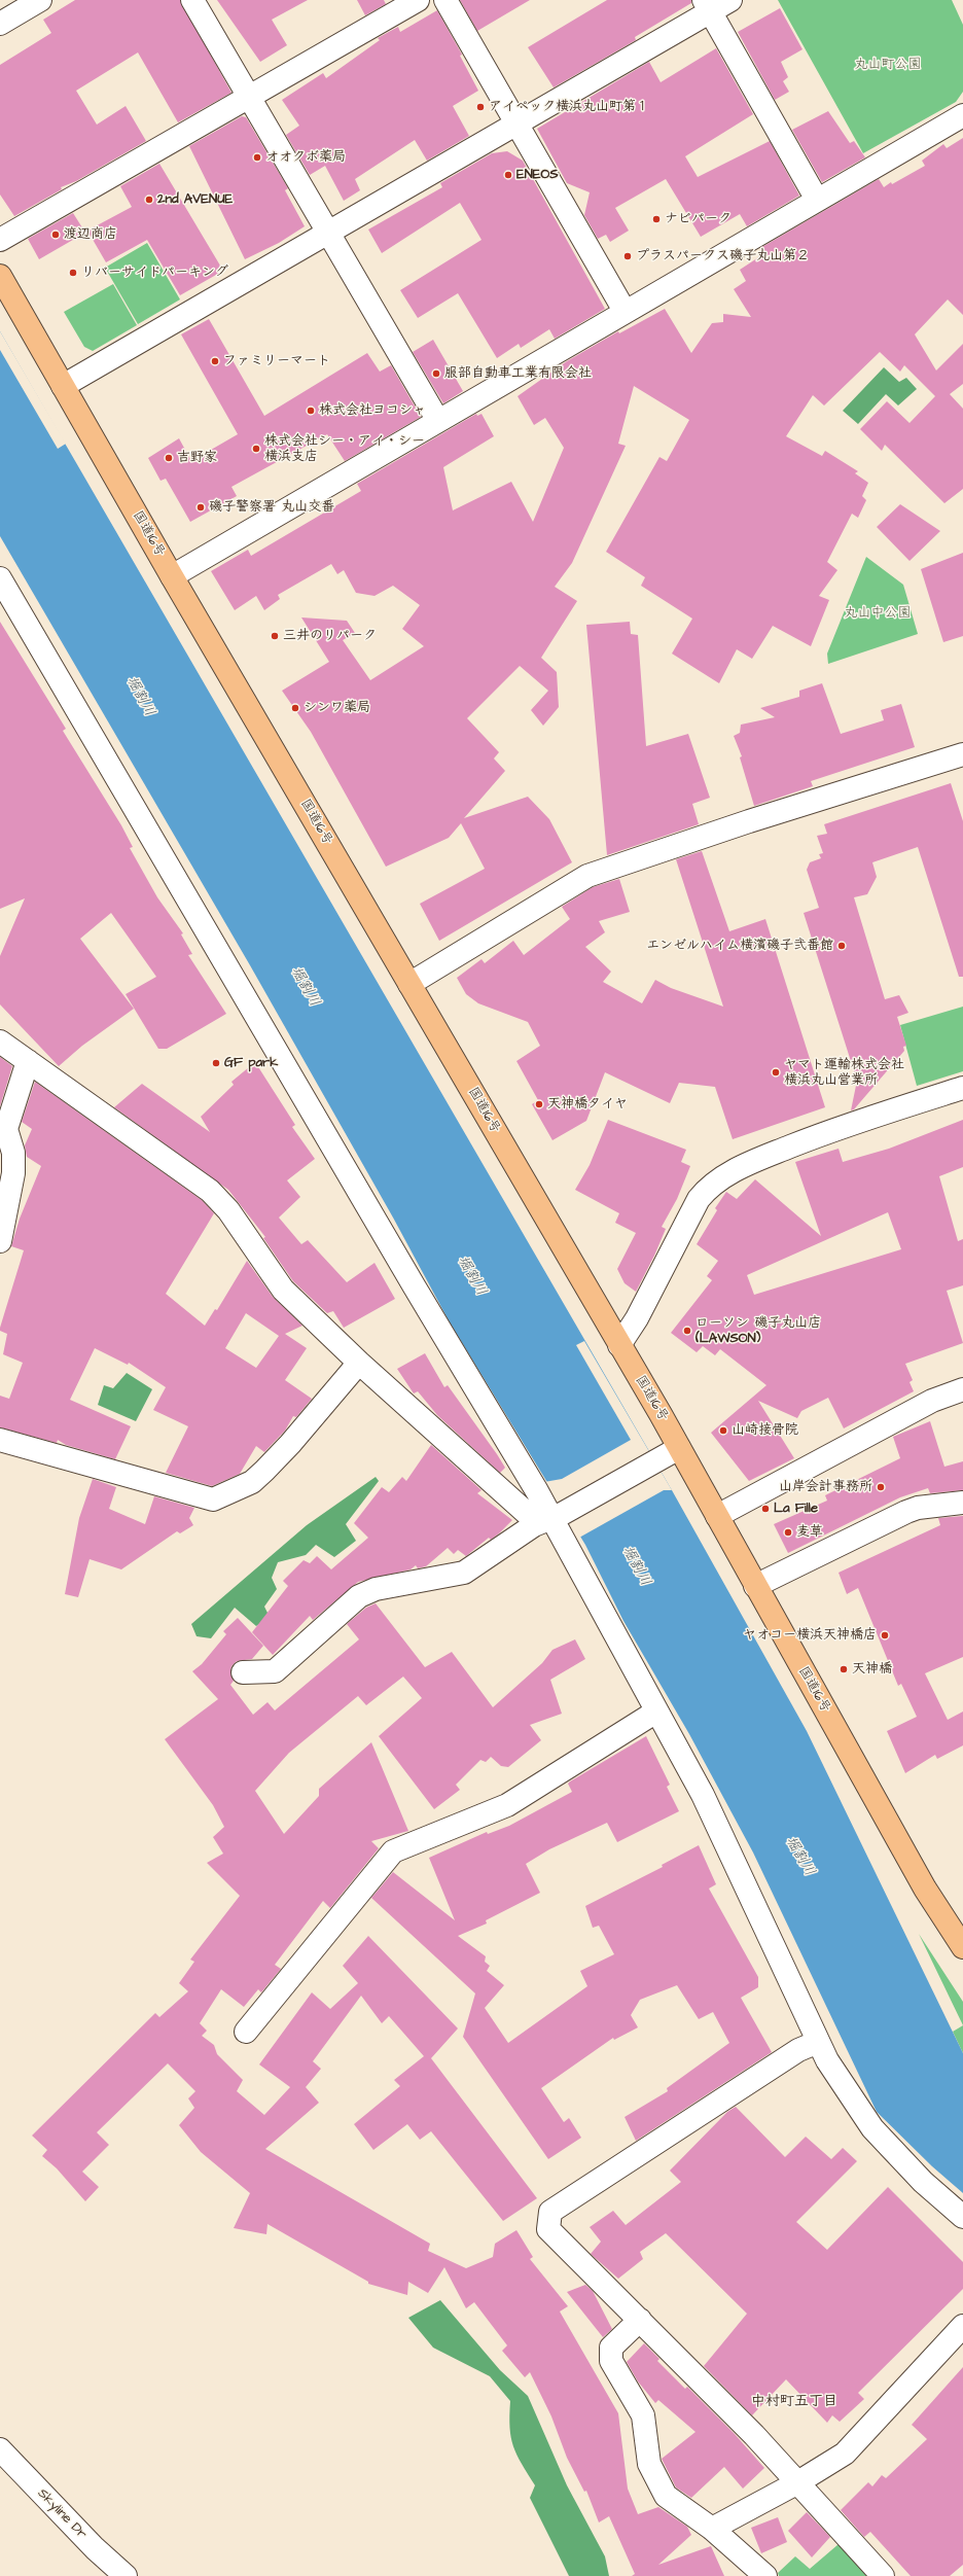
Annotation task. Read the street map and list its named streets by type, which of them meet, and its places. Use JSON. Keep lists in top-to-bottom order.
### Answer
{
  "streets": {
    "highway": ["国道16号"],
    "street": ["Skyline Dr"]
  },
  "districts": ["中村町五丁目"],
  "water": ["堀割川"],
  "parks": ["丸山町公園", "丸山中公園"],
  "places": [
    "アイペック横浜丸山町第１",
    "オオクボ薬局",
    "ENEOS",
    "2nd AVENUE",
    "ナビパーク",
    "渡辺商店",
    "プラスパークス磯子丸山第２",
    "リバーサイドパーキング",
    "ファミリーマート",
    "服部自動車工業有限会社",
    "株式会社ヨコシャ",
    "株式会社シー・アイ・シー 横浜支店",
    "吉野家",
    "磯子警察署 丸山交番",
    "三井のリパーク",
    "シンワ薬局",
    "エンゼルハイム横濱磯子弐番館",
    "GF park",
    "ヤマト運輸株式会社 横浜丸山営業所",
    "天神橋タイヤ",
    "ローソン 磯子丸山店 (LAWSON)",
    "山崎接骨院",
    "山岸会計事務所",
    "La Fille",
    "麦草",
    "ヤオコー横浜天神橋店",
    "天神橋"
  ]
}
